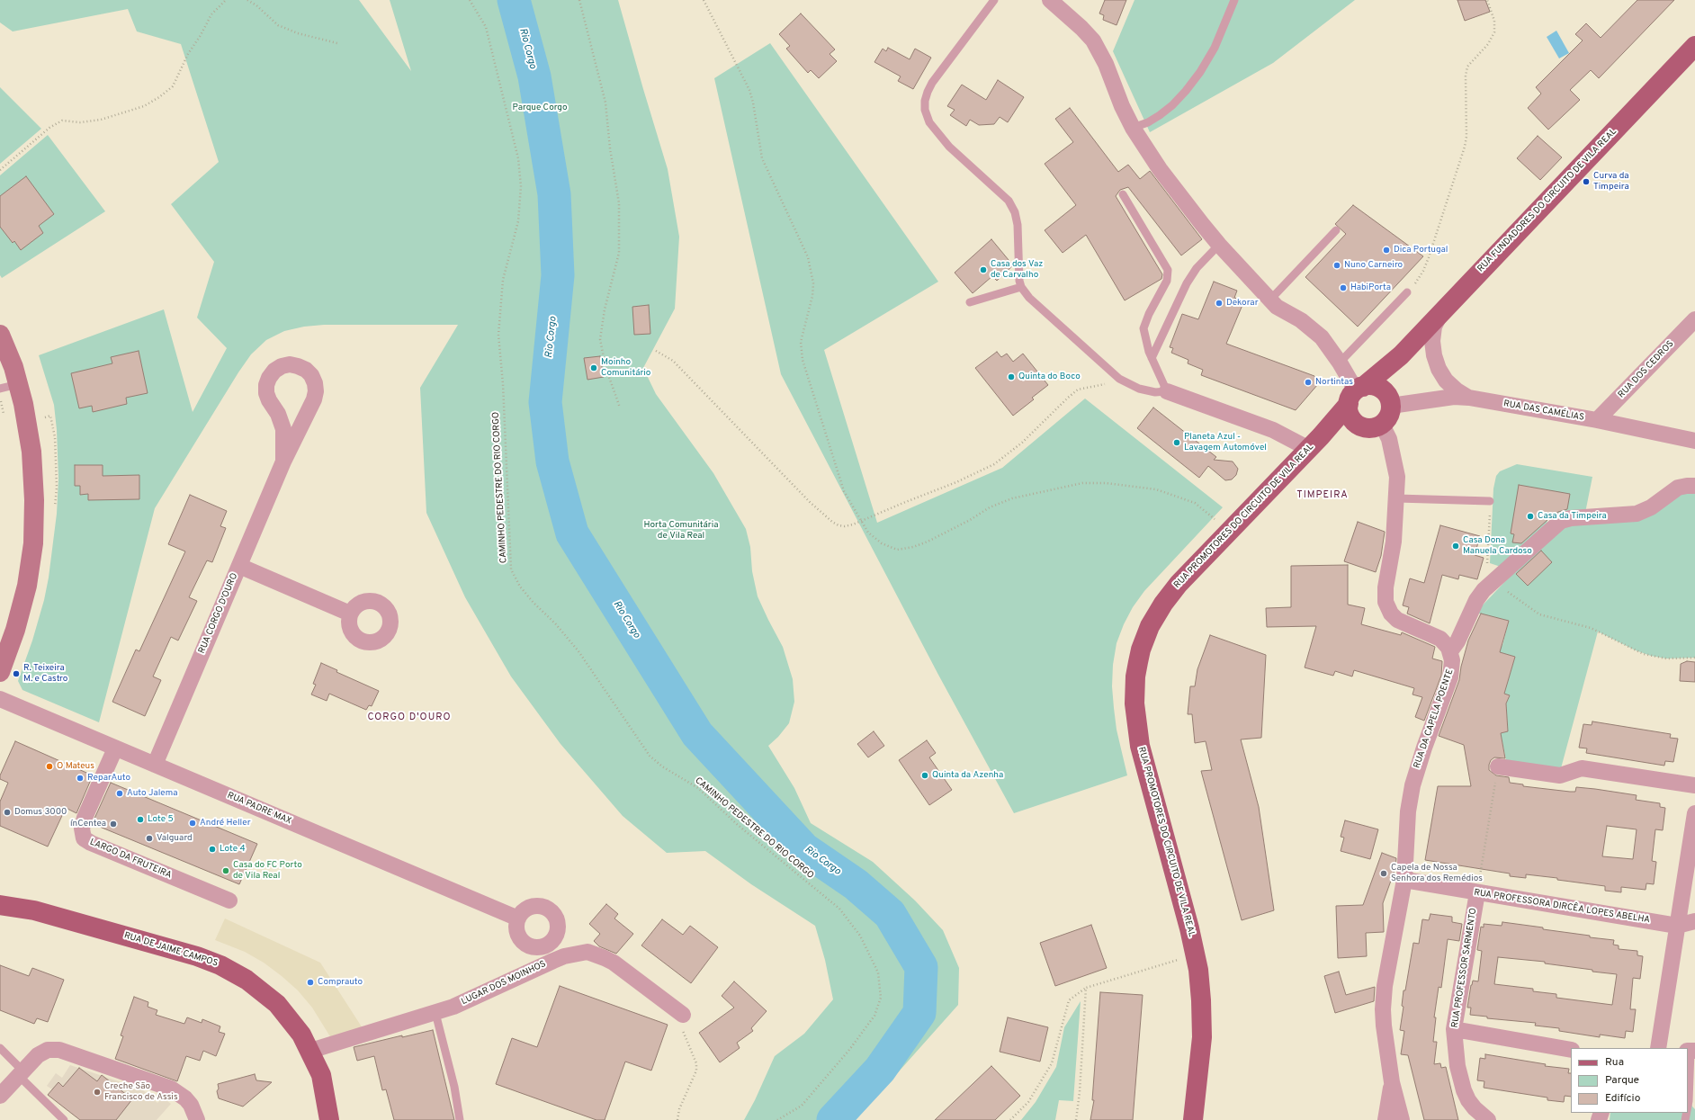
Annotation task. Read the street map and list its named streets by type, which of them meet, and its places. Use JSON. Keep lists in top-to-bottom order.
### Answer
{
  "streets": {
    "main road": ["RUA FUNDADORES DO CIRCUITO DE VILA REAL", "RUA PROMOTORES DO CIRCUITO DE VILA REAL", "RUA DE JAIME CAMPOS"],
    "street": [
      "RUA DOS CEDROS",
      "RUA DAS CAMÉLIAS",
      "RUA CORGO D'OURO",
      "RUA DA CAPELA POENTE",
      "RUA PADRE MAX",
      "LARGO DA FRUTEIRA",
      "RUA PROFESSORA DIRCÊA LOPES ABELHA",
      "RUA PROFESSOR SARMENTO",
      "LUGAR DOS MOINHOS"
    ],
    "path": ["CAMINHO PEDESTRE DO RIO CORGO"]
  },
  "crossings": [
    ["RUA FUNDADORES DO CIRCUITO DE VILA REAL", "RUA DAS CAMÉLIAS"],
    ["RUA FUNDADORES DO CIRCUITO DE VILA REAL", "RUA PROMOTORES DO CIRCUITO DE VILA REAL"],
    ["RUA DOS CEDROS", "RUA DAS CAMÉLIAS"],
    ["RUA CORGO D'OURO", "RUA PADRE MAX"],
    ["RUA DA CAPELA POENTE", "RUA PROFESSORA DIRCÊA LOPES ABELHA"],
    ["RUA PADRE MAX", "LARGO DA FRUTEIRA"],
    ["RUA PROFESSORA DIRCÊA LOPES ABELHA", "RUA PROFESSOR SARMENTO"],
    ["RUA DE JAIME CAMPOS", "LUGAR DOS MOINHOS"]
  ],
  "districts": ["TIMPEIRA", "CORGO D'OURO"],
  "water": ["Rio Corgo"],
  "parks": ["Parque Corgo", "Horta Comunitária de Vila Real"],
  "places": [
    "Curva da Timpeira",
    "Dica Portugal",
    "Nuno Carneiro",
    "Casa dos Vaz de Carvalho",
    "HabiPorta",
    "Dekorar",
    "Moinho Comunitário",
    "Quinta do Boco",
    "Nortintas",
    "Planeta Azul - Lavagem Automóvel",
    "Casa da Timpeira",
    "Casa Dona Manuela Cardoso",
    "R. Teixeira M. e Castro",
    "O Mateus",
    "Quinta da Azenha",
    "ReparAuto",
    "Auto Jalema",
    "Domus 3000",
    "Lote 5",
    "André Heller",
    "ínCentea",
    "Valguard",
    "Lote 4",
    "Casa do FC Porto de Vila Real",
    "Capela de Nossa Senhora dos Remédios",
    "Comprauto",
    "Creche São Francisco de Assis"
  ],
  "legend": ["Rua", "Parque", "Edifício"]
}
